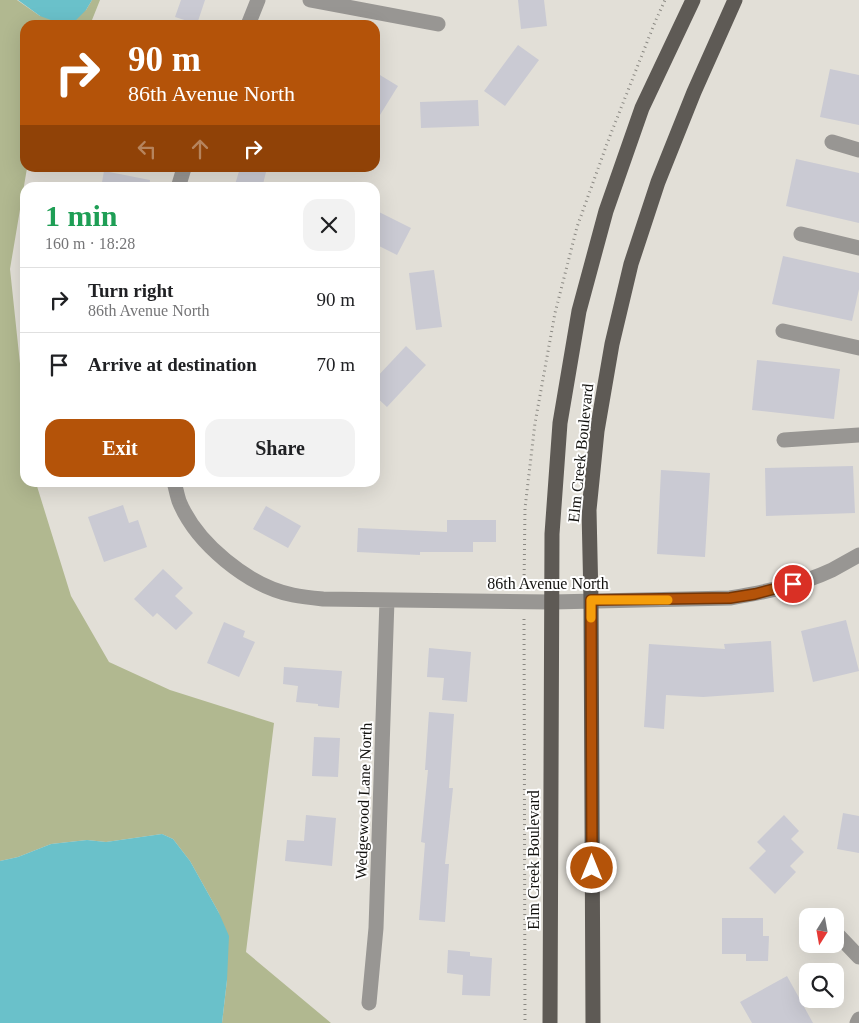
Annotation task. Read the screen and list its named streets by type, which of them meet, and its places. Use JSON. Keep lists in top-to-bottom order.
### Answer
{
  "streets": {
    "main road": ["Elm Creek Boulevard"],
    "street": ["86th Avenue North", "Wedgewood Lane North"]
  },
  "crossings": [
    ["Elm Creek Boulevard", "86th Avenue North"],
    ["86th Avenue North", "Wedgewood Lane North"]
  ],
  "north": "bottom",
  "page": {
    "turn": ["90 m", "86th Avenue North"],
    "heading": ["1 min", "160 m · 18:28"],
    "list": [
      {
        "name": "Turn right",
        "note": "86th Avenue North",
        "value": "90 m"
      },
      {
        "name": "Arrive at destination",
        "value": "70 m"
      }
    ],
    "buttons": ["Exit", "Share"]
  }
}
